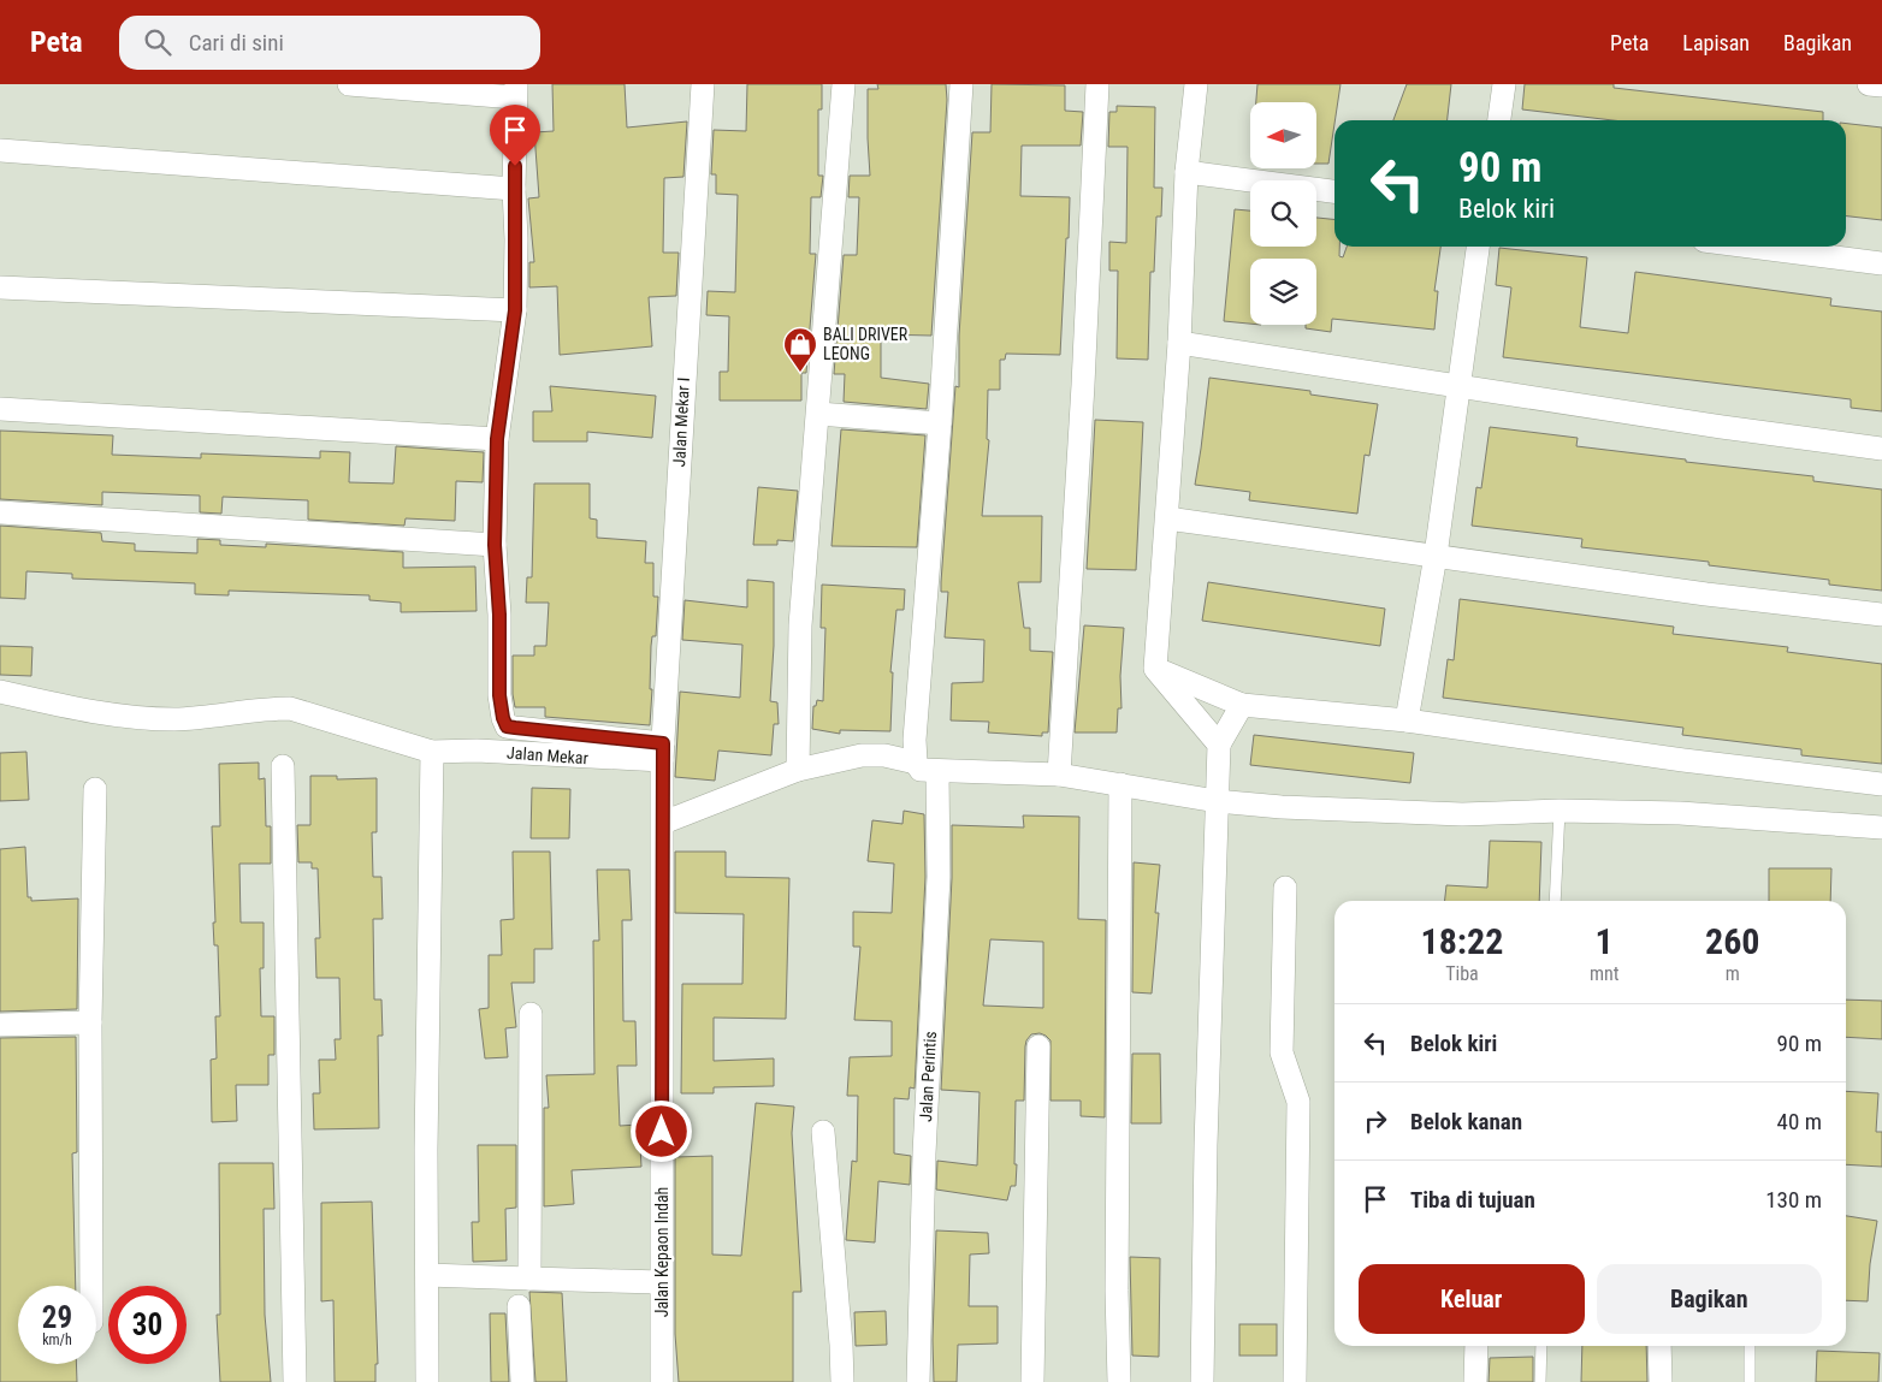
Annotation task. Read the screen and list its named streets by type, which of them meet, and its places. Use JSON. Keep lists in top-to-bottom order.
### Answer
{
  "streets": {
    "street": [
      "Jalan Mekar I",
      "Jalan Mekar",
      "Jalan Perintis",
      "Jalan Kepaon Indah"
    ]
  },
  "crossings": [
    ["Jalan Mekar I", "Jalan Mekar"],
    ["Jalan Mekar I", "Jalan Kepaon Indah"],
    ["Jalan Mekar", "Jalan Kepaon Indah"]
  ],
  "places": {
    "shop": ["BALI DRIVER LEONG"]
  },
  "north": "left",
  "page": {
    "header": "Peta",
    "search": "Cari di sini",
    "nav": ["Peta", "Lapisan", "Bagikan"],
    "turn": ["90 m", "Belok kiri"],
    "eta": [
      "18:22",
      "Tiba",
      "1",
      "mnt",
      "260",
      "m"
    ],
    "list": [
      {
        "name": "Belok kiri",
        "value": "90 m"
      },
      {
        "name": "Belok kanan",
        "value": "40 m"
      },
      {
        "name": "Tiba di tujuan",
        "value": "130 m"
      }
    ],
    "buttons": ["Keluar", "Bagikan"],
    "speed": "29 km/h",
    "limit": "30"
  }
}
